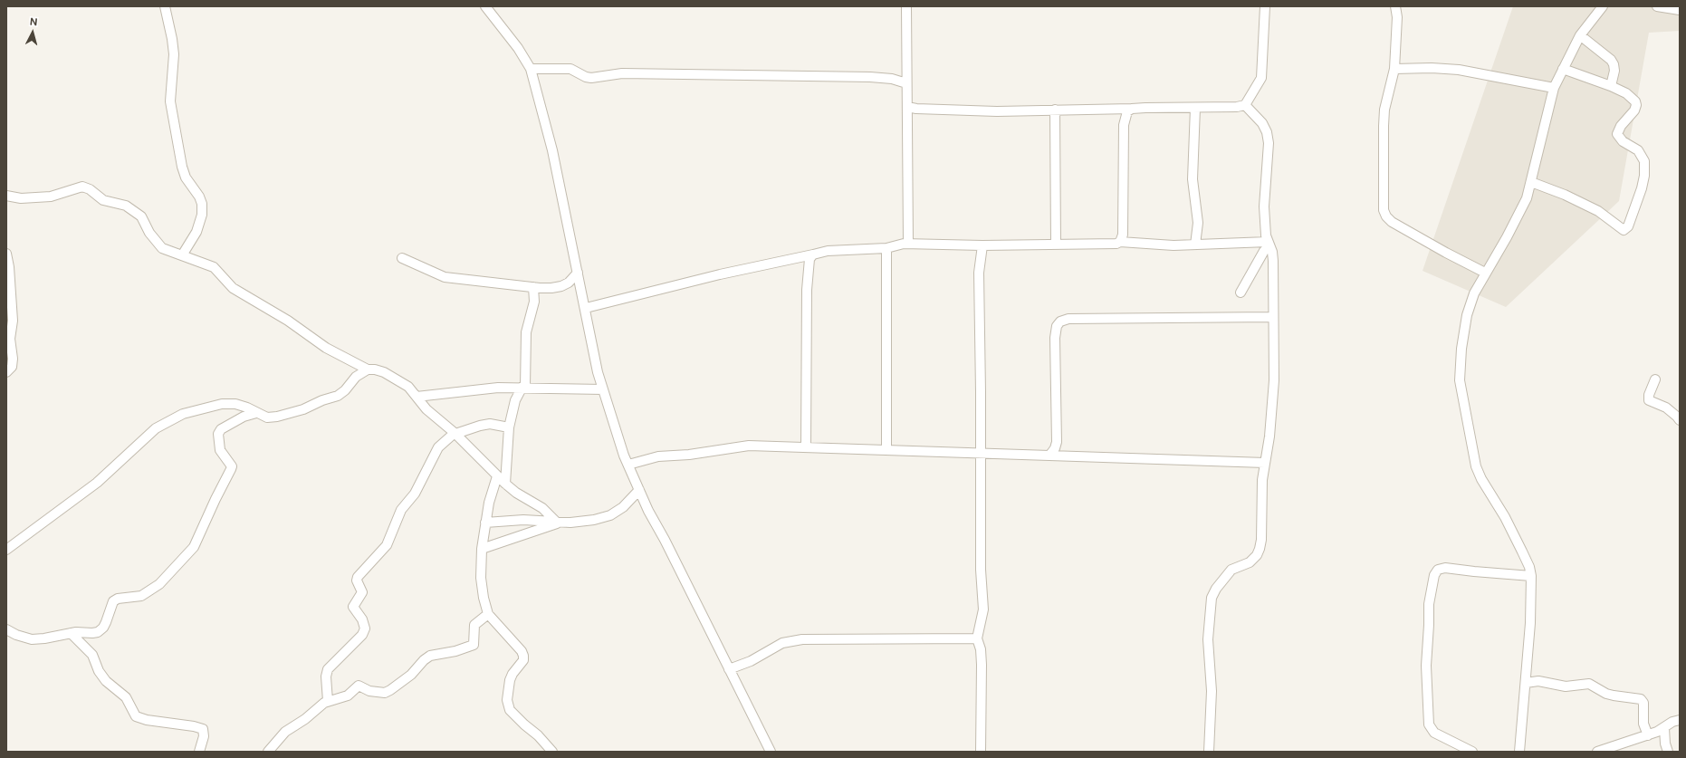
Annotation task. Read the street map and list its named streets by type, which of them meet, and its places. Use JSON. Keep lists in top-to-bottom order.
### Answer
{
  "north": "top"
}
